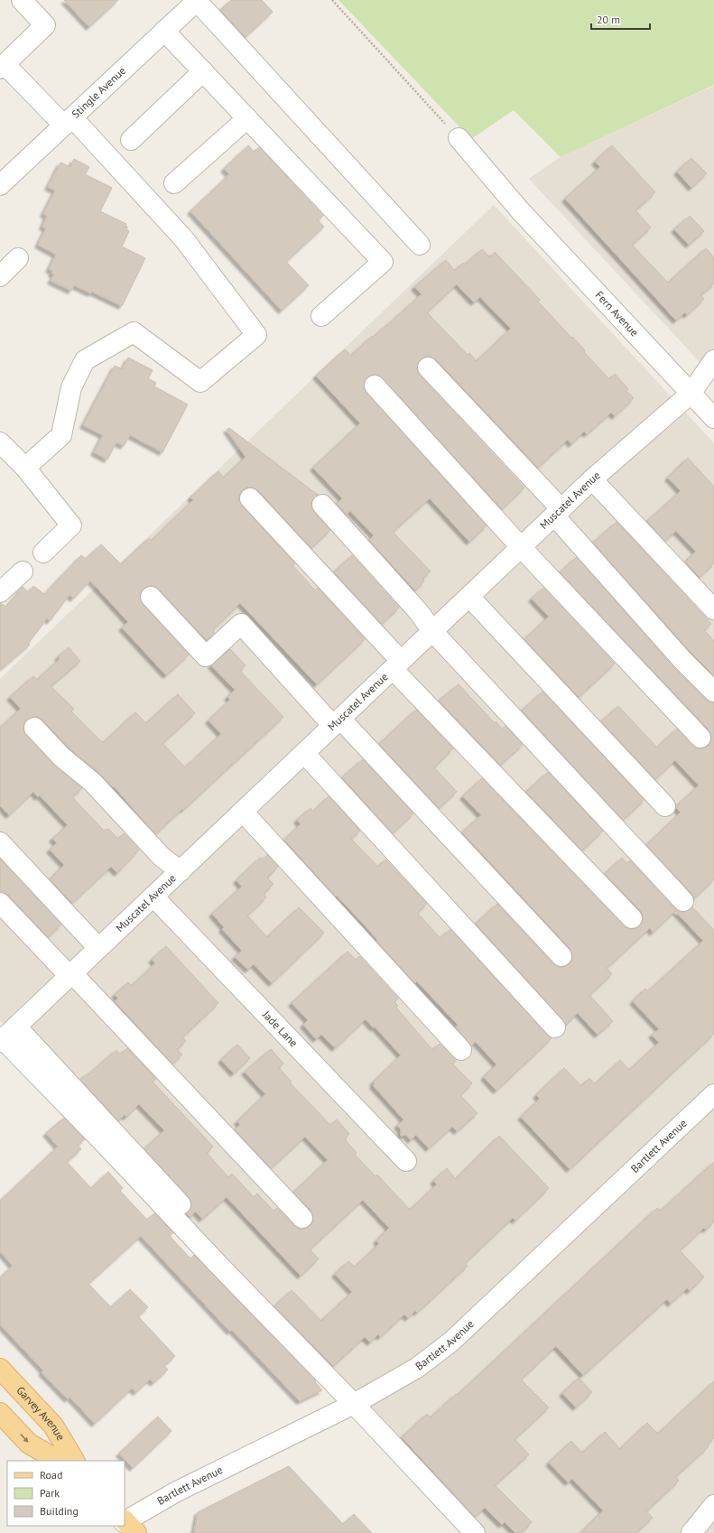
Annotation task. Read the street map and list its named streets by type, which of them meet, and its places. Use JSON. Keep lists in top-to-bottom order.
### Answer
{
  "streets": {
    "main road": ["Garvey Avenue"],
    "street": [
      "Stingle Avenue",
      "Fern Avenue",
      "Muscatel Avenue",
      "Jade Lane",
      "Bartlett Avenue"
    ]
  },
  "crossings": [
    ["Fern Avenue", "Muscatel Avenue"],
    ["Muscatel Avenue", "Jade Lane"]
  ],
  "legend": ["Road", "Park", "Building"],
  "scale_bar": "20 m"
}
